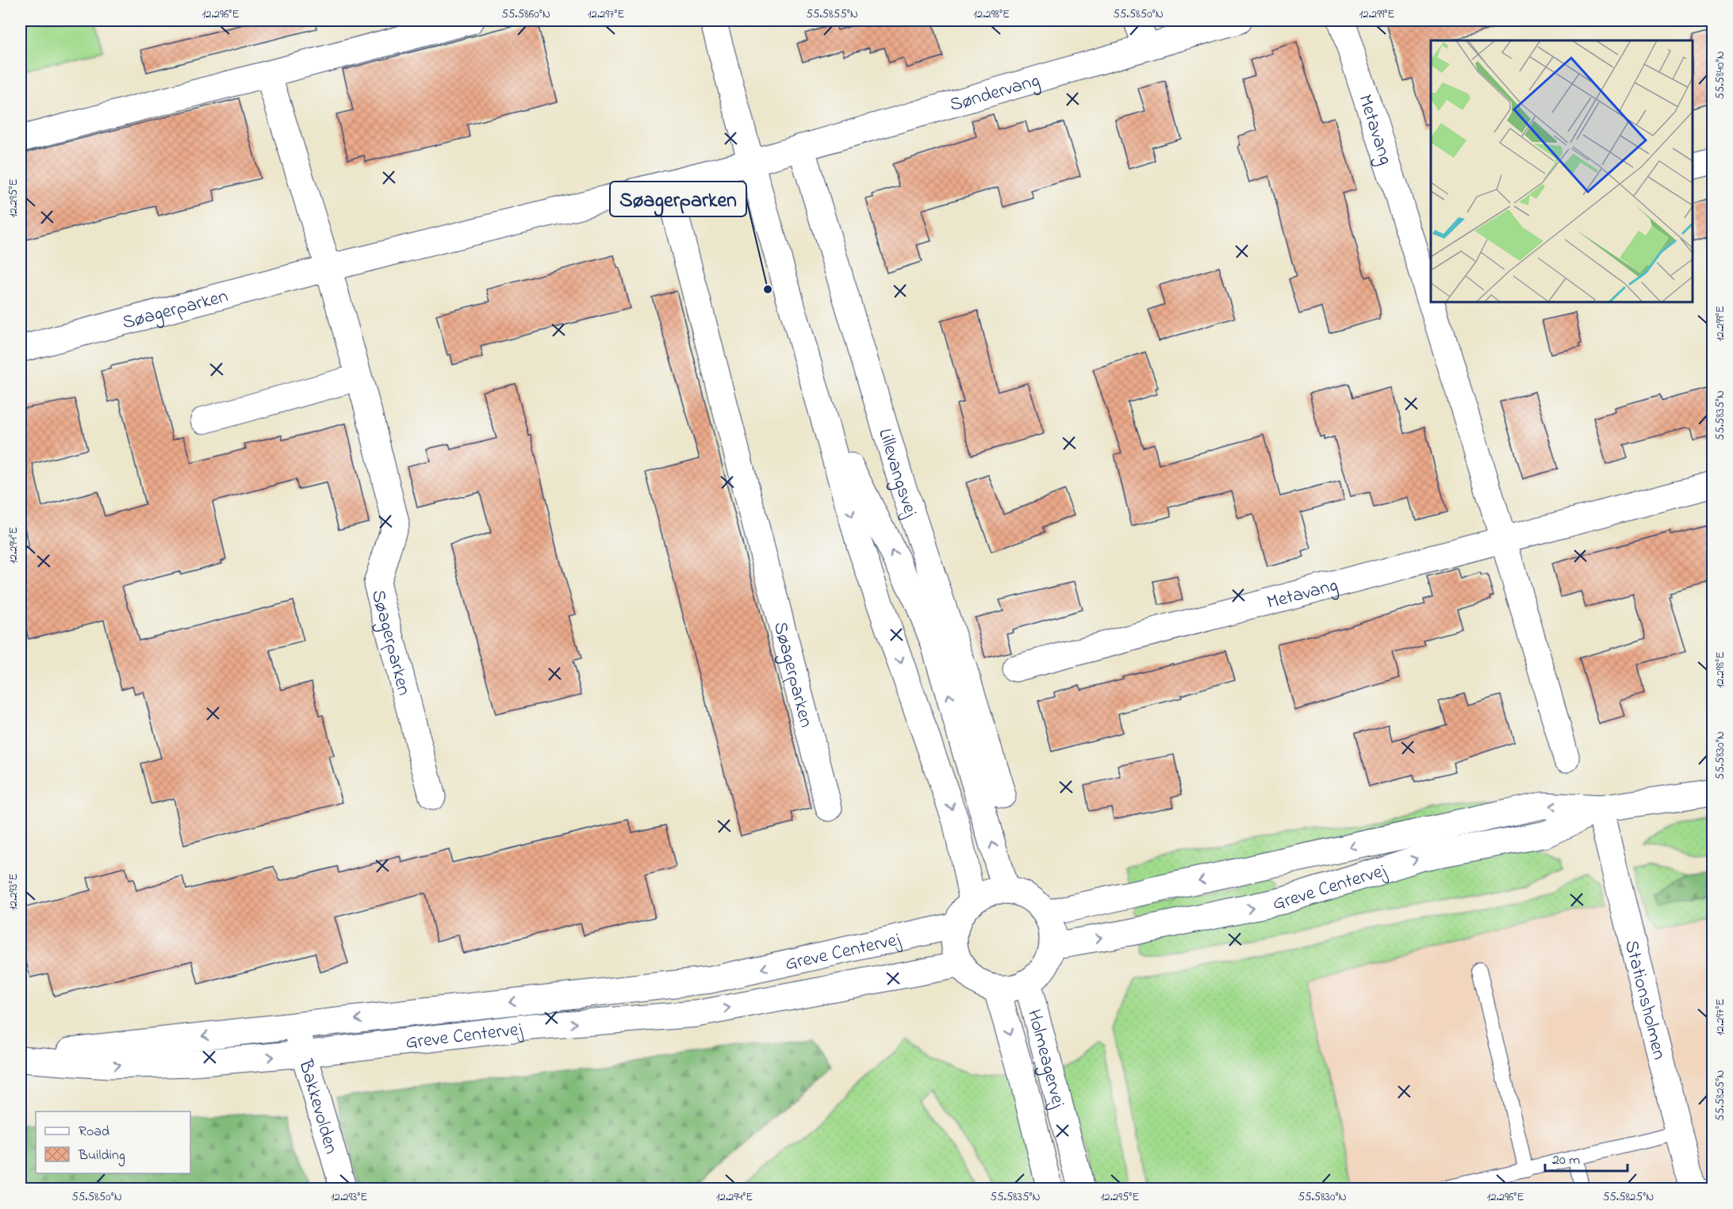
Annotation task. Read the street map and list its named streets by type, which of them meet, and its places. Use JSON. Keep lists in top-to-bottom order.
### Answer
{
  "streets": {
    "street": [
      "Søndervang",
      "Metavang",
      "Søagerparken",
      "Lillevangsvej",
      "Greve Centervej",
      "Stationsholmen",
      "Holmeagervej",
      "Bakkevolden"
    ]
  },
  "crossings": [
    ["Søndervang", "Søagerparken"],
    ["Søndervang", "Lillevangsvej"],
    ["Søagerparken", "Lillevangsvej"],
    ["Lillevangsvej", "Greve Centervej"],
    ["Lillevangsvej", "Holmeagervej"],
    ["Greve Centervej", "Stationsholmen"],
    ["Greve Centervej", "Holmeagervej"],
    ["Greve Centervej", "Bakkevolden"]
  ],
  "places": ["Søagerparken"],
  "legend": ["Road", "Building"],
  "scale_bar": "20 m",
  "coordinates": [
    "12.296°E",
    "55.5860°N",
    "12.297°E",
    "55.5855°N",
    "12.298°E",
    "55.5850°N",
    "12.299°E",
    "55.5840°N",
    "12.295°E",
    "55.5835°N",
    "12.294°E",
    "55.5830°N",
    "12.293°E",
    "55.5825°N"
  ]
}
